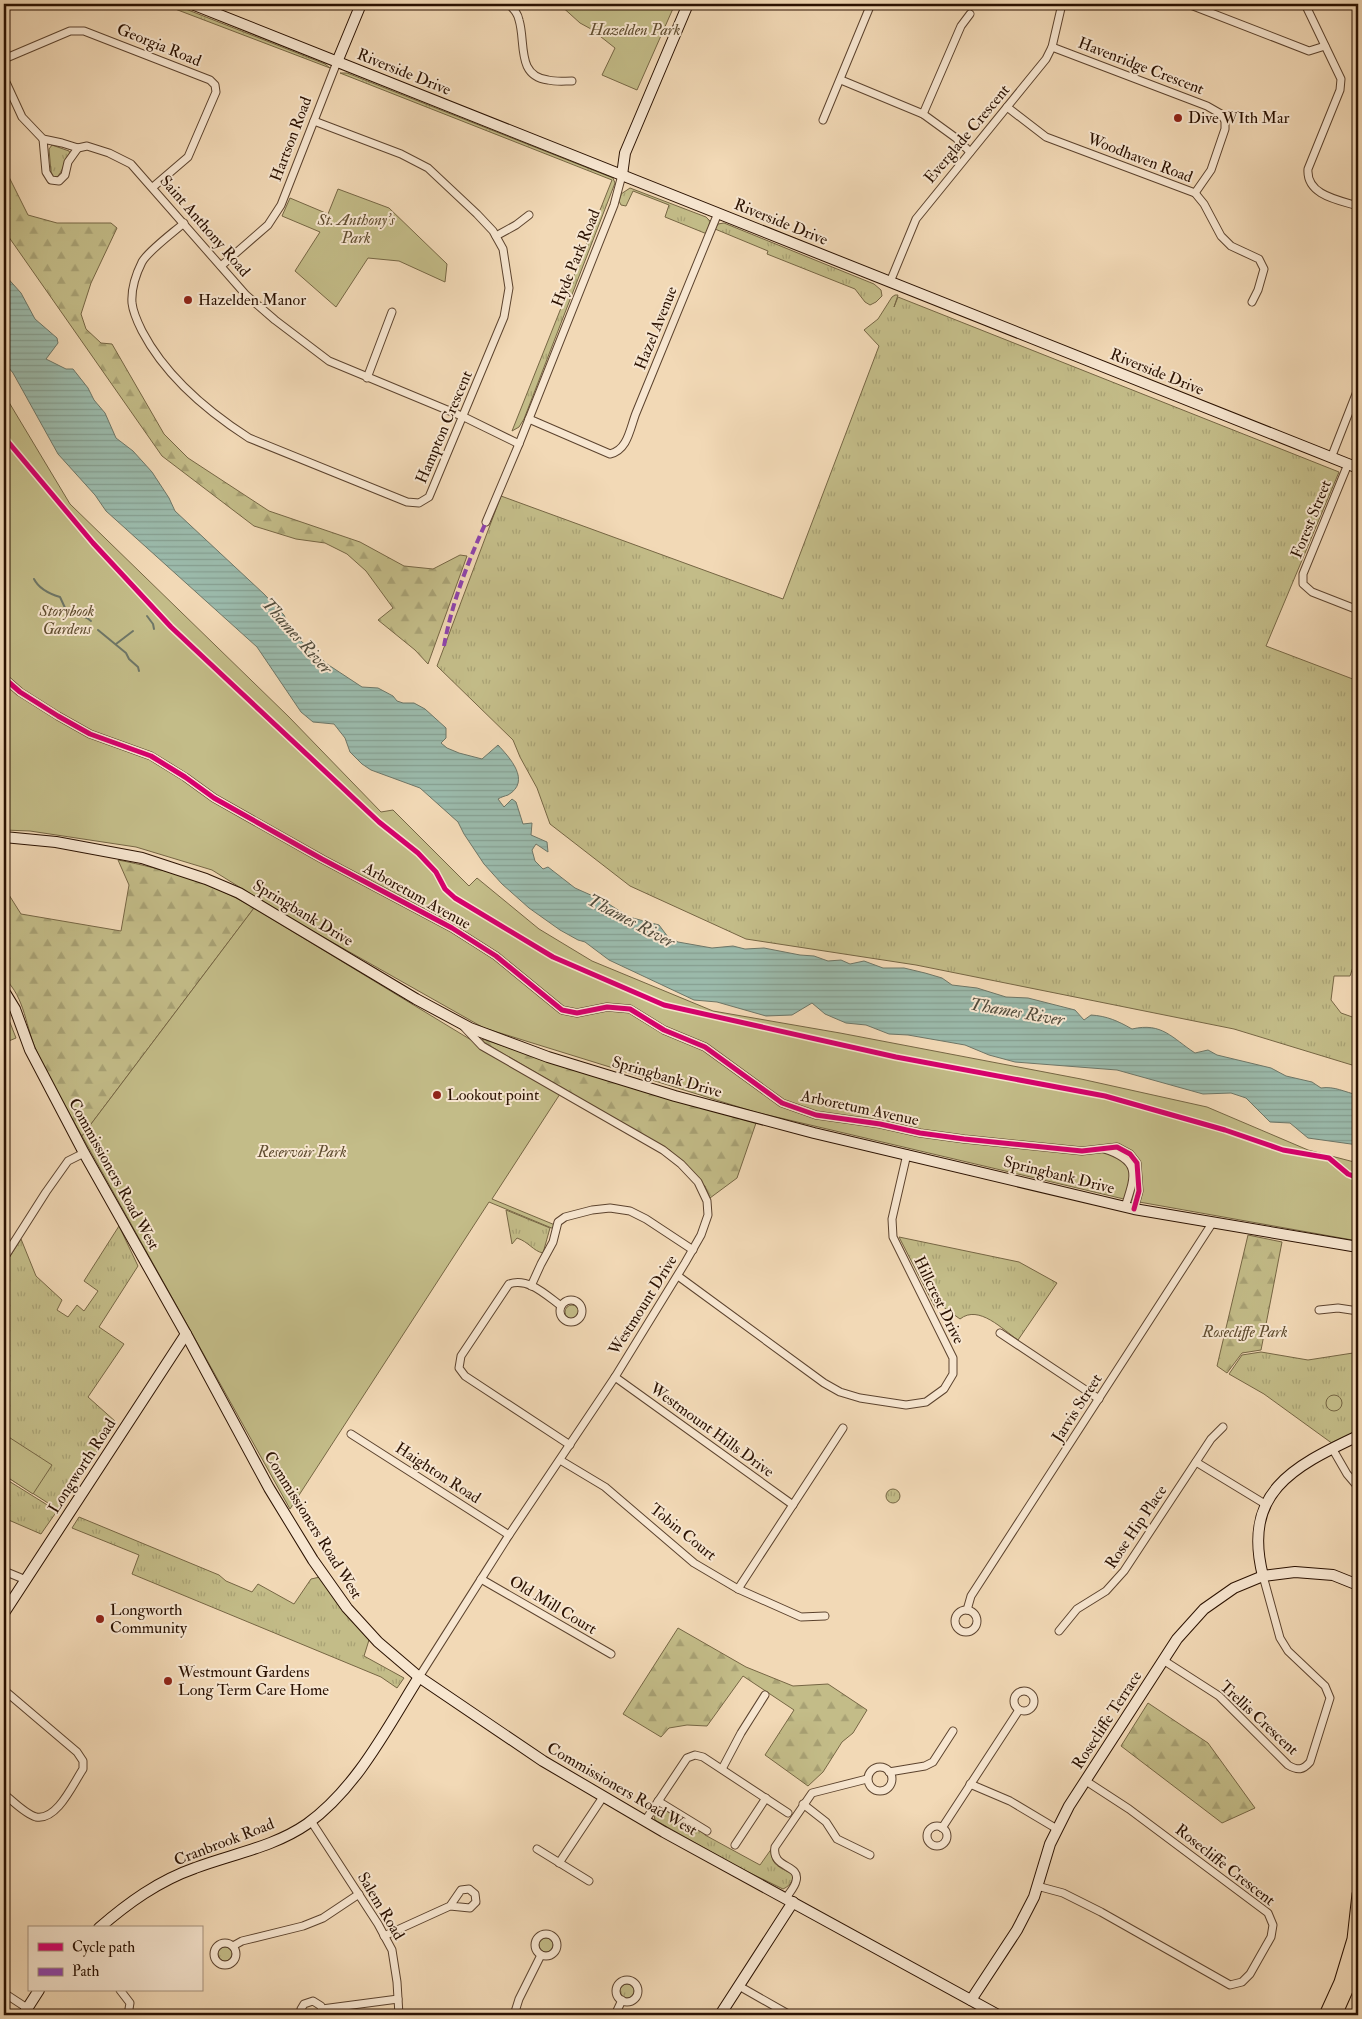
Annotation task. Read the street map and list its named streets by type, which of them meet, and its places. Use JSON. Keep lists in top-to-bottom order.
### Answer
{
  "streets": {
    "main road": [
      "Riverside Drive",
      "Hartson Road",
      "Hyde Park Road",
      "Springbank Drive",
      "Commissioners Road West",
      "Longworth Road",
      "Rosecliffe Terrace",
      "Cranbrook Road"
    ],
    "street": [
      "Georgia Road",
      "Havenridge Crescent",
      "Everglade Crescent",
      "Woodhaven Road",
      "Saint Anthony Road",
      "Hazel Avenue",
      "Hampton Crescent",
      "Forest Street",
      "Arboretum Avenue",
      "Hillcrest Drive",
      "Westmount Drive",
      "Jarvis Street",
      "Westmount Hills Drive",
      "Haighton Road",
      "Rose Hip Place",
      "Tobin Court",
      "Old Mill Court",
      "Trellis Crescent",
      "Rosecliffe Crescent",
      "Salem Road"
    ]
  },
  "crossings": [
    ["Georgia Road", "Saint Anthony Road"],
    ["Havenridge Crescent", "Everglade Crescent"],
    ["Havenridge Crescent", "Woodhaven Road"],
    ["Riverside Drive", "Everglade Crescent"],
    ["Riverside Drive", "Hartson Road"],
    ["Riverside Drive", "Hyde Park Road"],
    ["Riverside Drive", "Hazel Avenue"],
    ["Riverside Drive", "Forest Street"],
    ["Everglade Crescent", "Woodhaven Road"],
    ["Hartson Road", "Saint Anthony Road"],
    ["Hartson Road", "Hampton Crescent"],
    ["Saint Anthony Road", "Hyde Park Road"],
    ["Saint Anthony Road", "Hampton Crescent"],
    ["Hyde Park Road", "Hazel Avenue"],
    ["Arboretum Avenue", "Springbank Drive"],
    ["Springbank Drive", "Hillcrest Drive"],
    ["Springbank Drive", "Westmount Drive"],
    ["Springbank Drive", "Jarvis Street"],
    ["Commissioners Road West", "Westmount Drive"],
    ["Commissioners Road West", "Longworth Road"],
    ["Commissioners Road West", "Rosecliffe Terrace"],
    ["Commissioners Road West", "Cranbrook Road"],
    ["Hillcrest Drive", "Westmount Drive"],
    ["Westmount Drive", "Westmount Hills Drive"],
    ["Westmount Drive", "Haighton Road"],
    ["Westmount Drive", "Tobin Court"],
    ["Westmount Drive", "Old Mill Court"],
    ["Westmount Drive", "Cranbrook Road"],
    ["Trellis Crescent", "Rosecliffe Terrace"],
    ["Rosecliffe Terrace", "Rosecliffe Crescent"],
    ["Cranbrook Road", "Salem Road"]
  ],
  "water": ["Thames River"],
  "parks": [
    "Hazelden Park",
    "St. Anthony's Park",
    "Storybook Gardens",
    "Reservoir Park",
    "Rosecliffe Park"
  ],
  "places": [
    "Dive WIth Mar",
    "Hazelden Manor",
    "Lookout point",
    "Longworth Community",
    "Westmount Gardens Long Term Care Home"
  ],
  "legend": ["Cycle path", "Path"]
}
